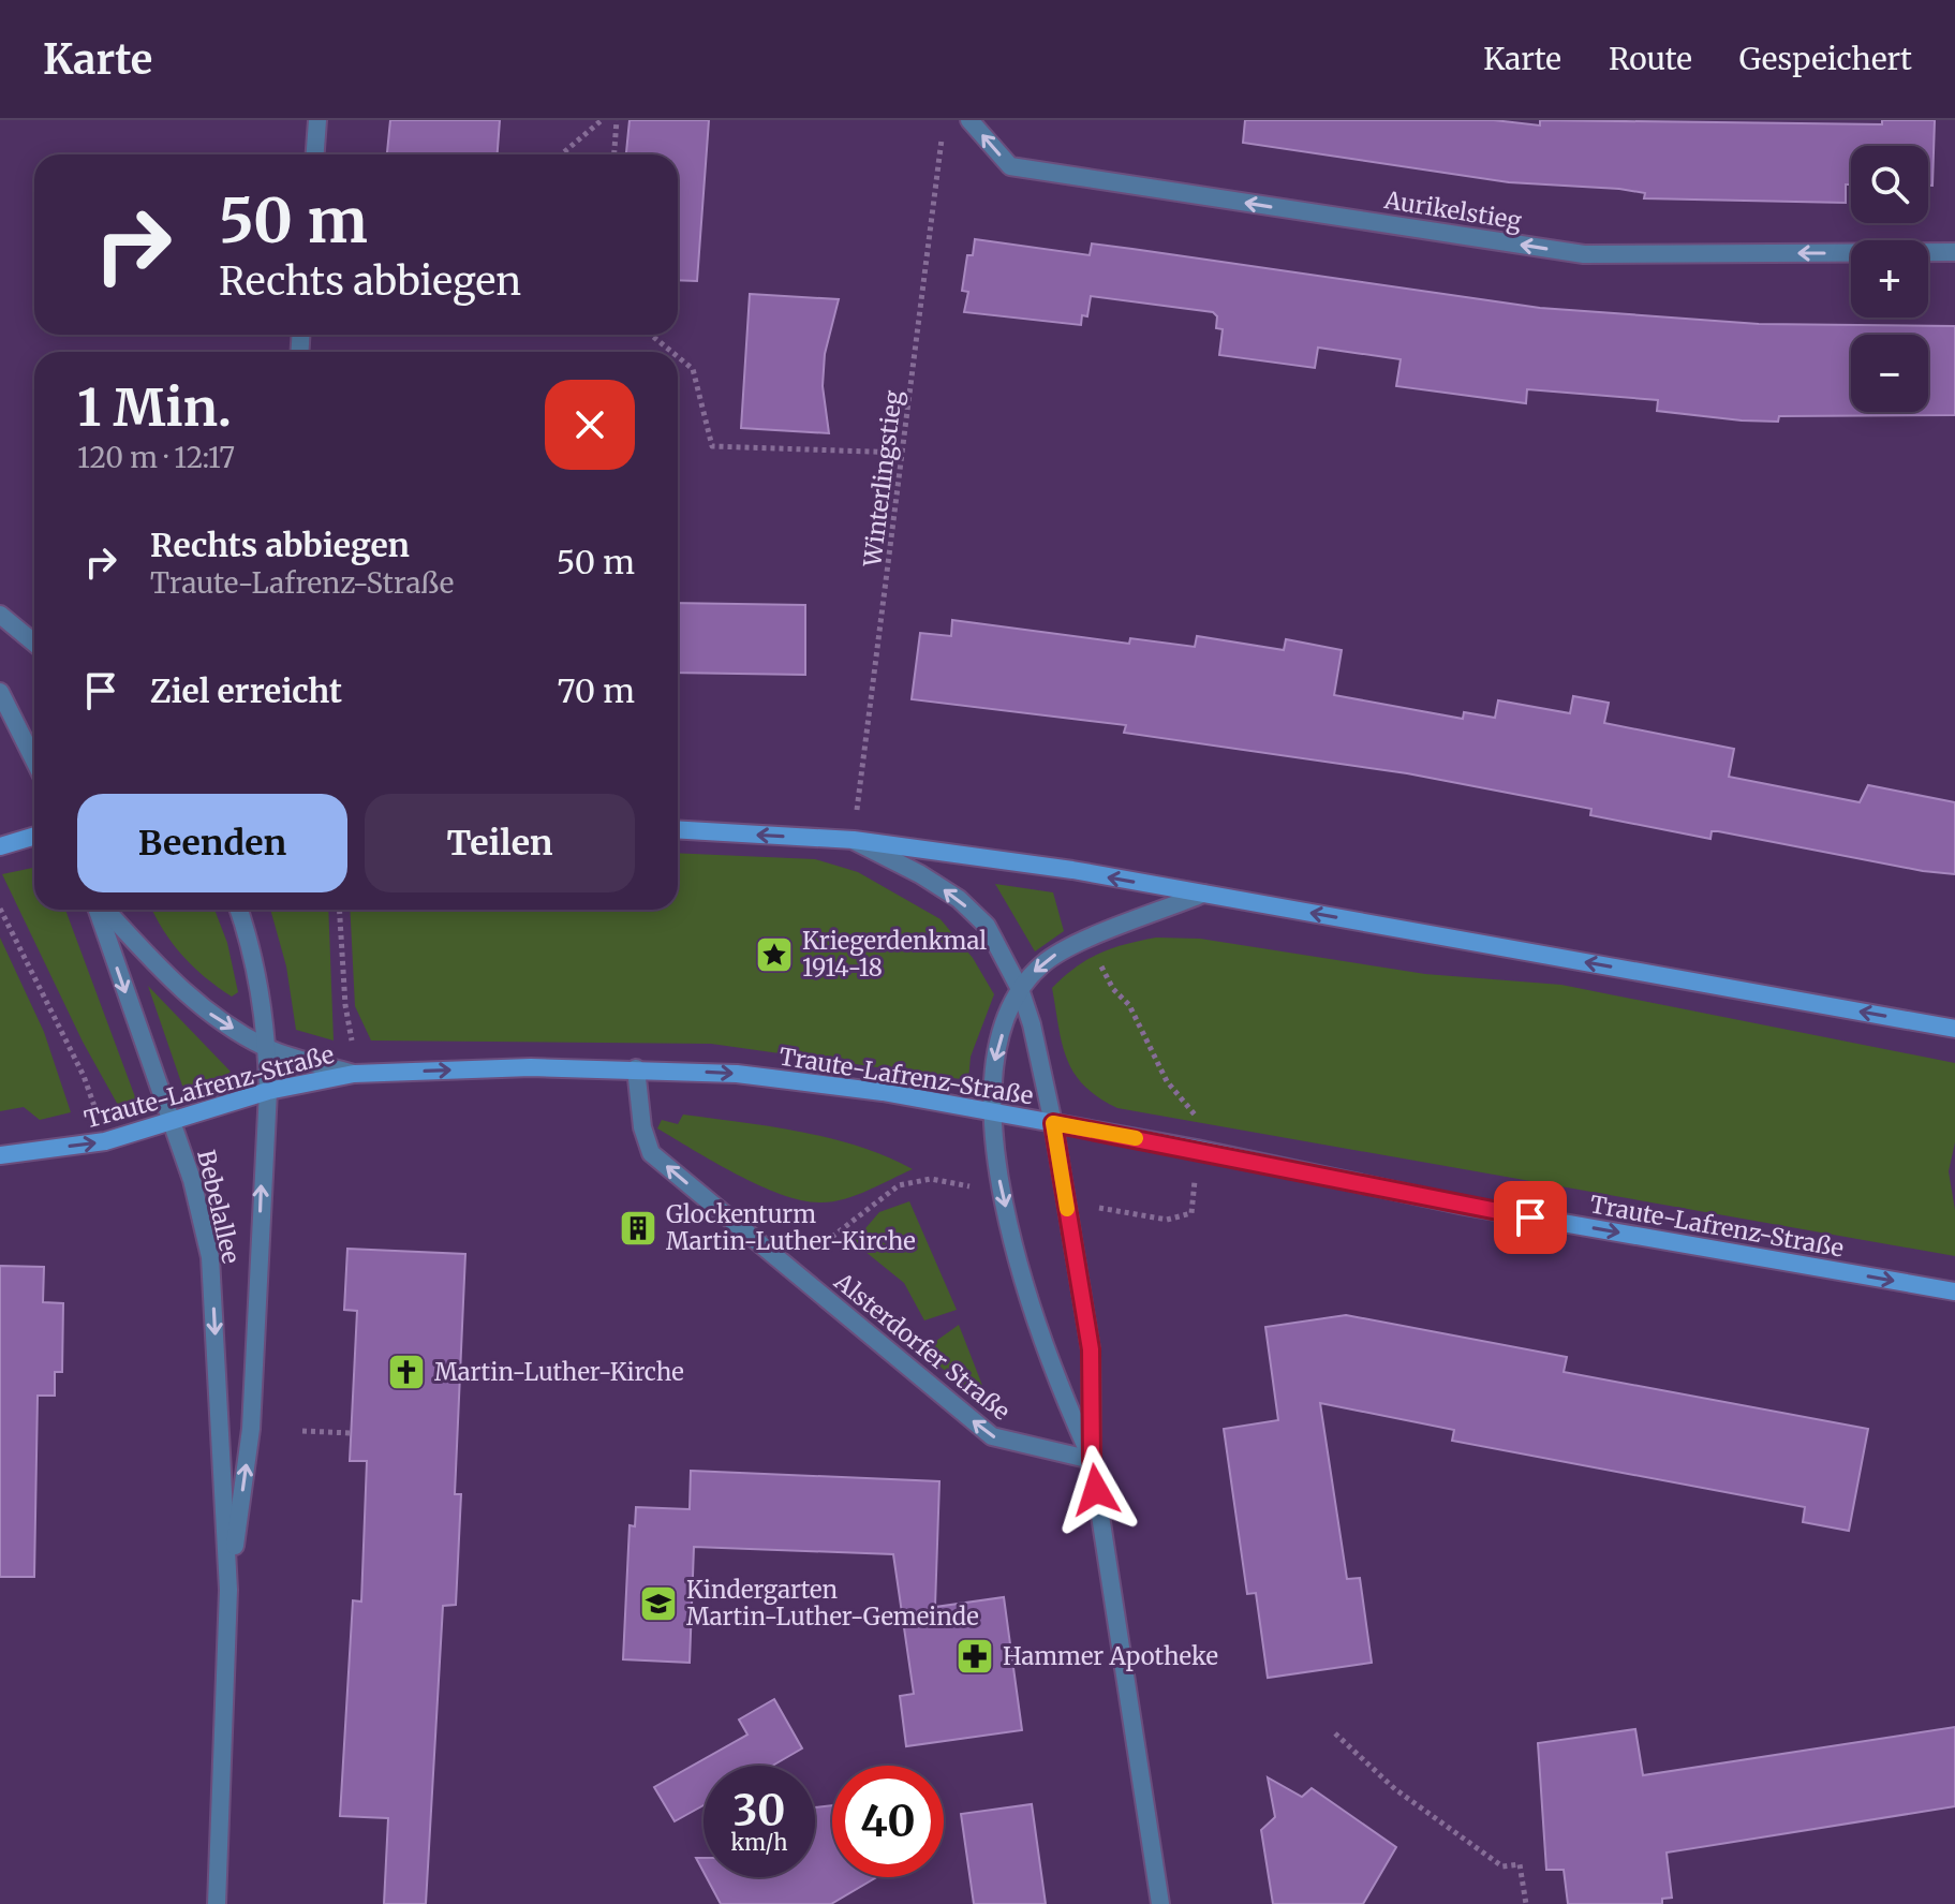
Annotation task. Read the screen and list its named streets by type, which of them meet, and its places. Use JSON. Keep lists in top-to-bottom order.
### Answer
{
  "streets": {
    "main road": ["Traute-Lafrenz-Straße"],
    "street": ["Aurikelstieg", "Bebelallee", "Alsterdorfer Straße"],
    "path": ["Winterlingstieg"]
  },
  "crossings": [
    ["Traute-Lafrenz-Straße", "Bebelallee"],
    ["Traute-Lafrenz-Straße", "Alsterdorfer Straße"]
  ],
  "one_way": ["Aurikelstieg", "Traute-Lafrenz-Straße", "Alsterdorfer Straße"],
  "places": {
    "place": ["Kriegerdenkmal 1914-18"],
    "building": ["Glockenturm Martin-Luther-Kirche"],
    "church": ["Martin-Luther-Kirche"],
    "school or university": ["Kindergarten Martin-Luther-Gemeinde"],
    "pharmacy": ["Hammer Apotheke"]
  },
  "page": {
    "header": "Karte",
    "nav": ["Karte", "Route", "Gespeichert"],
    "map_buttons": ["+", "−"],
    "turn": ["50 m", "Rechts abbiegen"],
    "heading": ["1 Min.", "120 m · 12:17"],
    "list": [
      {
        "name": "Rechts abbiegen",
        "note": "Traute-Lafrenz-Straße",
        "value": "50 m"
      },
      {
        "name": "Ziel erreicht",
        "value": "70 m"
      }
    ],
    "buttons": ["Beenden", "Teilen"],
    "speed": "30 km/h",
    "limit": "40"
  }
}
